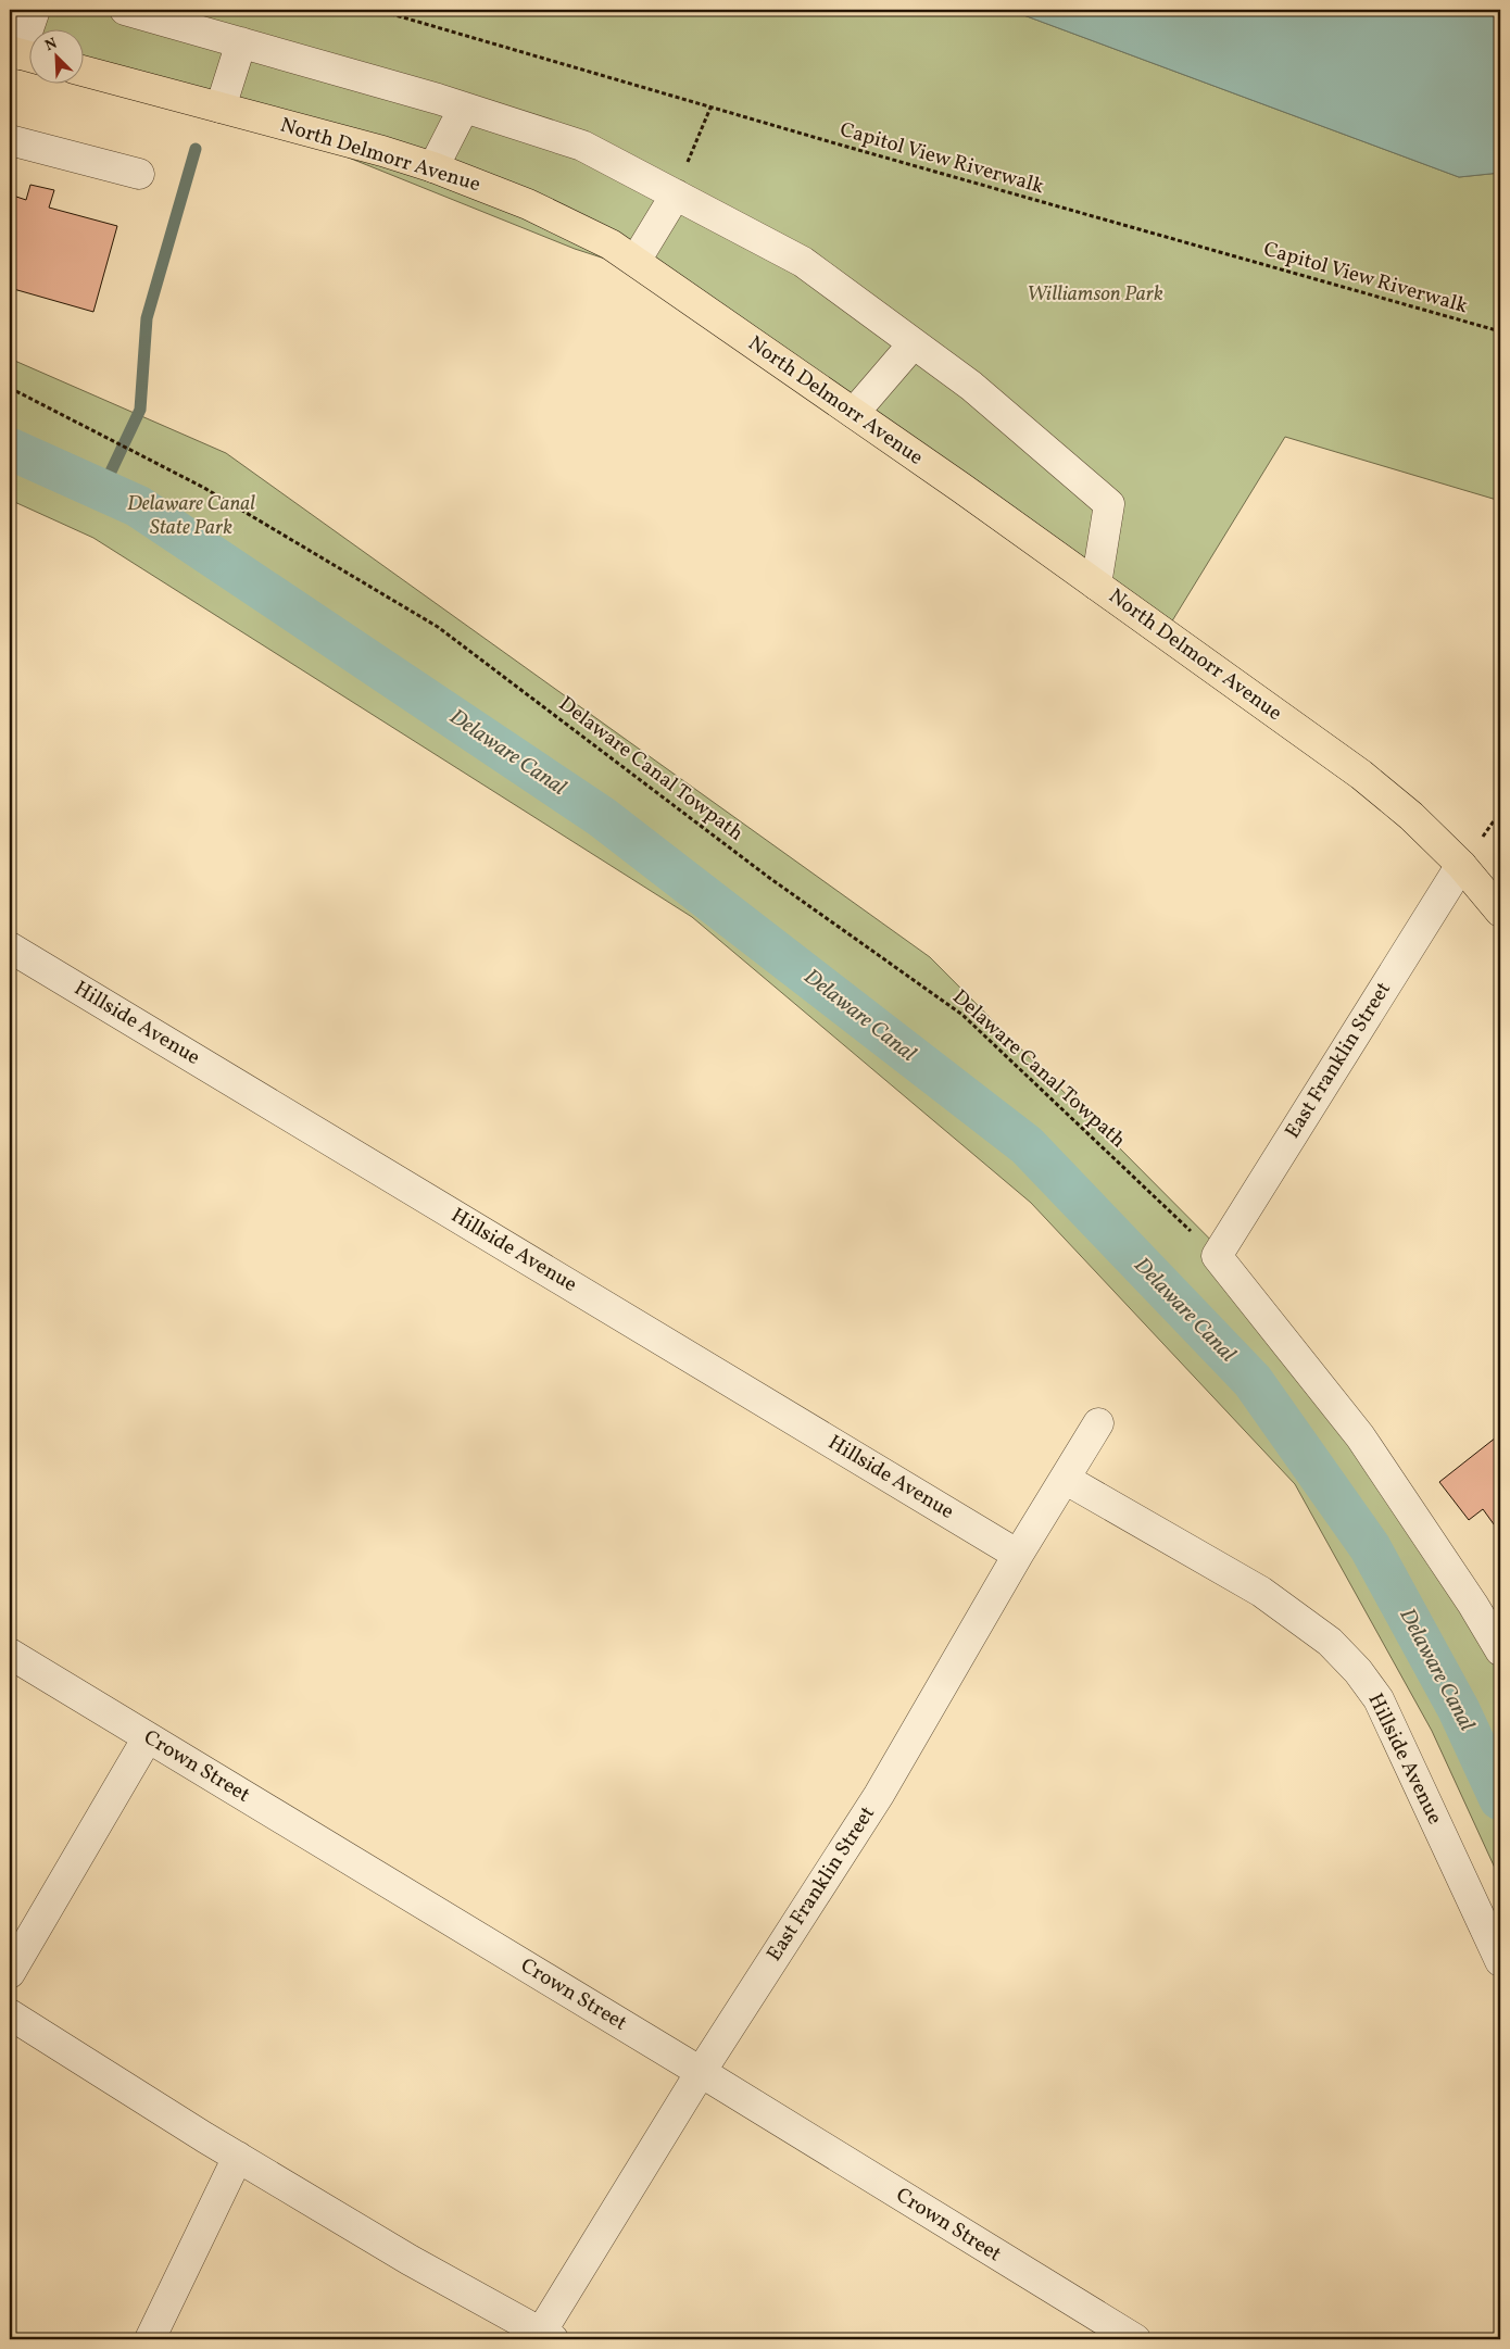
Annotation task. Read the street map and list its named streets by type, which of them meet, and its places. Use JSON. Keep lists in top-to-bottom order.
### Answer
{
  "streets": {
    "main road": ["North Delmorr Avenue"],
    "street": ["Hillside Avenue", "East Franklin Street", "Crown Street"],
    "path": ["Capitol View Riverwalk", "Delaware Canal Towpath"]
  },
  "crossings": [
    ["North Delmorr Avenue", "East Franklin Street"],
    ["Delaware Canal Towpath", "East Franklin Street"],
    ["Hillside Avenue", "East Franklin Street"],
    ["East Franklin Street", "Crown Street"]
  ],
  "water": ["Delaware Canal"],
  "parks": ["Williamson Park", "Delaware Canal State Park"],
  "north": "top left"
}
